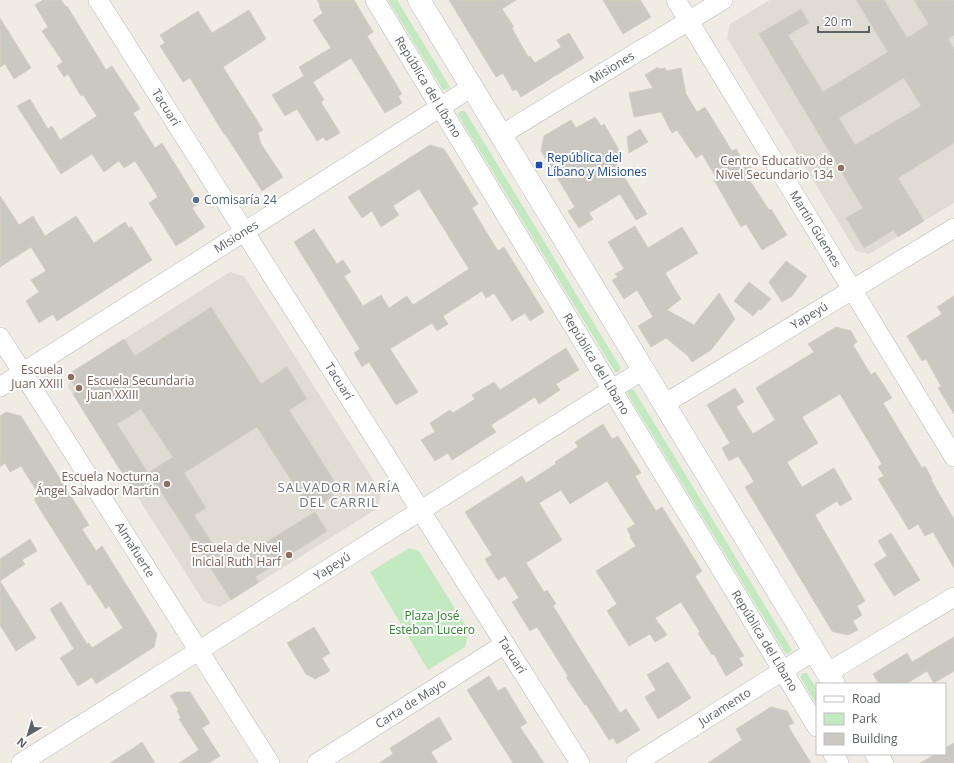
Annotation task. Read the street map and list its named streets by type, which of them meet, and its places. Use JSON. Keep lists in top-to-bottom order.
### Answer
{
  "streets": {
    "street": [
      "Misiones",
      "República del Líbano",
      "Tacuarí",
      "Martín Güemes",
      "Yapeyú",
      "Almafuerte",
      "Carta de Mayo",
      "Juramento"
    ]
  },
  "crossings": [
    ["Misiones", "República del Líbano"],
    ["Misiones", "Tacuarí"],
    ["Misiones", "Martín Güemes"],
    ["Misiones", "Almafuerte"],
    ["República del Líbano", "Yapeyú"],
    ["República del Líbano", "Juramento"],
    ["Tacuarí", "Yapeyú"],
    ["Tacuarí", "Carta de Mayo"],
    ["Martín Güemes", "Yapeyú"],
    ["Yapeyú", "Almafuerte"]
  ],
  "districts": ["SALVADOR MARÍA DEL CARRIL"],
  "parks": ["Plaza José Esteban Lucero"],
  "places": {
    "transit": ["República del Líbano y Misiones"],
    "other": [
      "Centro Educativo de Nivel Secundario 134",
      "Comisaría 24",
      "Escuela Juan XXIII",
      "Escuela Secundaria Juan XXIII",
      "Escuela Nocturna Ángel Salvador Martín",
      "Escuela de Nivel Inicial Ruth Harf"
    ]
  },
  "legend": ["Road", "Park", "Building"],
  "scale_bar": "20 m",
  "north": "bottom left"
}
